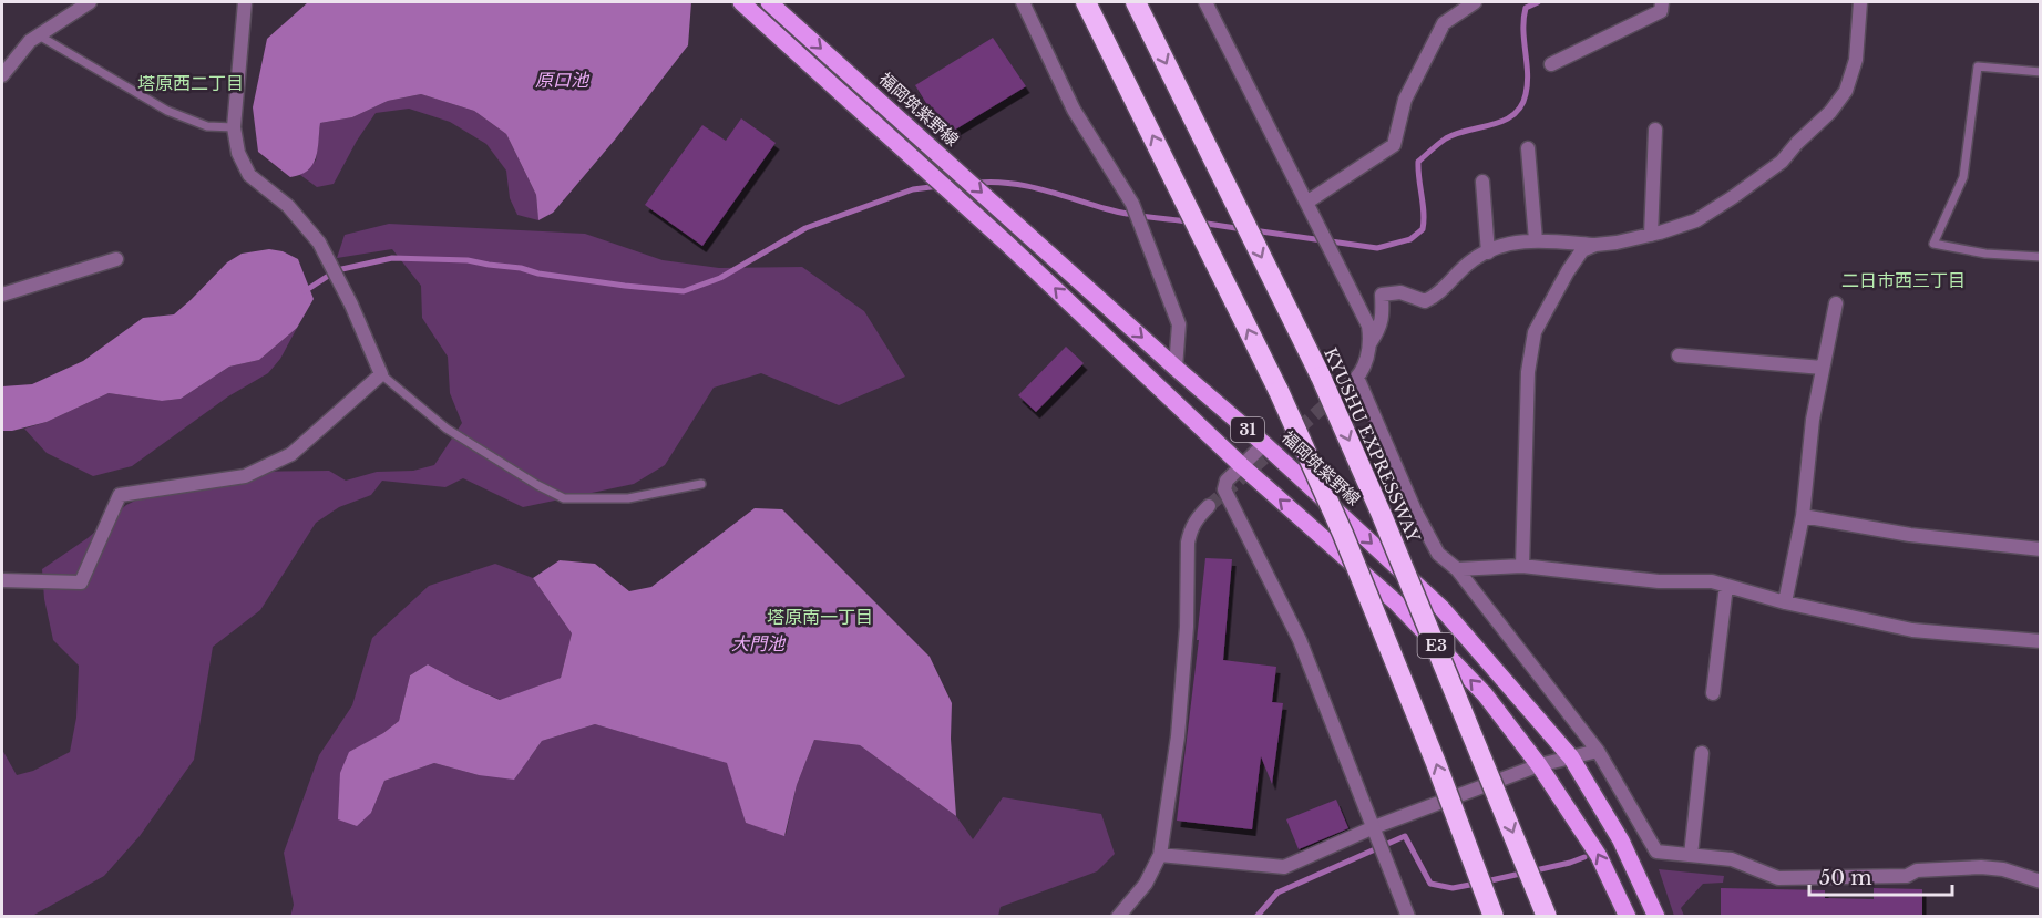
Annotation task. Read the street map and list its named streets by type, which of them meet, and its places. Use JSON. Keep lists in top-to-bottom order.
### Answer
{
  "streets": {
    "highway": ["KYUSHU EXPRESSWAY", "E3"],
    "main road": ["福岡筑紫野線", "31"]
  },
  "districts": ["塔原西二丁目", "二日市西三丁目", "塔原南一丁目"],
  "water": ["原口池", "大門池"],
  "scale_bar": "50 m"
}
